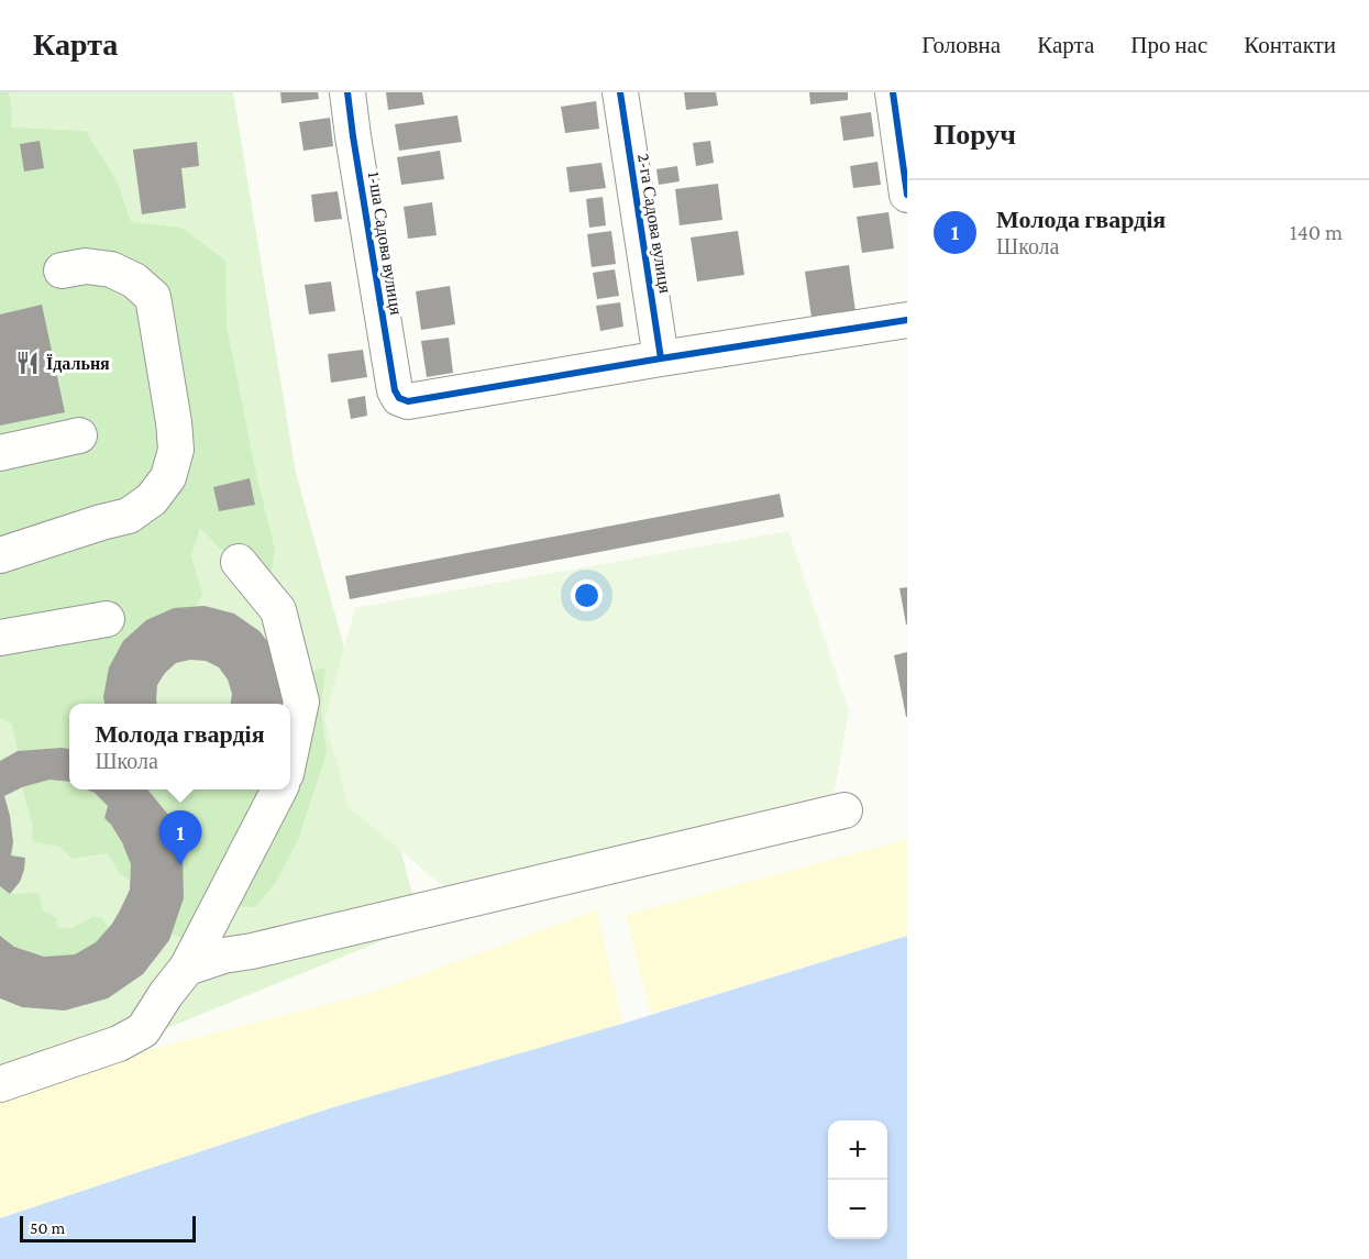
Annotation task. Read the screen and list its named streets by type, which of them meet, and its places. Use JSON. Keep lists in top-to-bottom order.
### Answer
{
  "streets": {
    "street": ["2-га Садова вулиця", "1-ша Садова вулиця"]
  },
  "crossings": [
    ["2-га Садова вулиця", "1-ша Садова вулиця"]
  ],
  "places": {
    "restaurant": ["Їдальня"]
  },
  "scale_bar": "50 m",
  "page": {
    "header": "Карта",
    "nav": [
      "Головна",
      "Карта",
      "Про нас",
      "Контакти"
    ],
    "heading": "Поруч",
    "list": [
      {
        "mark": "1",
        "name": "Молода гвардія",
        "note": "Школа",
        "value": "140 m"
      }
    ],
    "popup": ["Молода гвардія", "Школа"],
    "pins": "1",
    "map_buttons": ["+", "−"],
    "scale": "50 m"
  }
}
